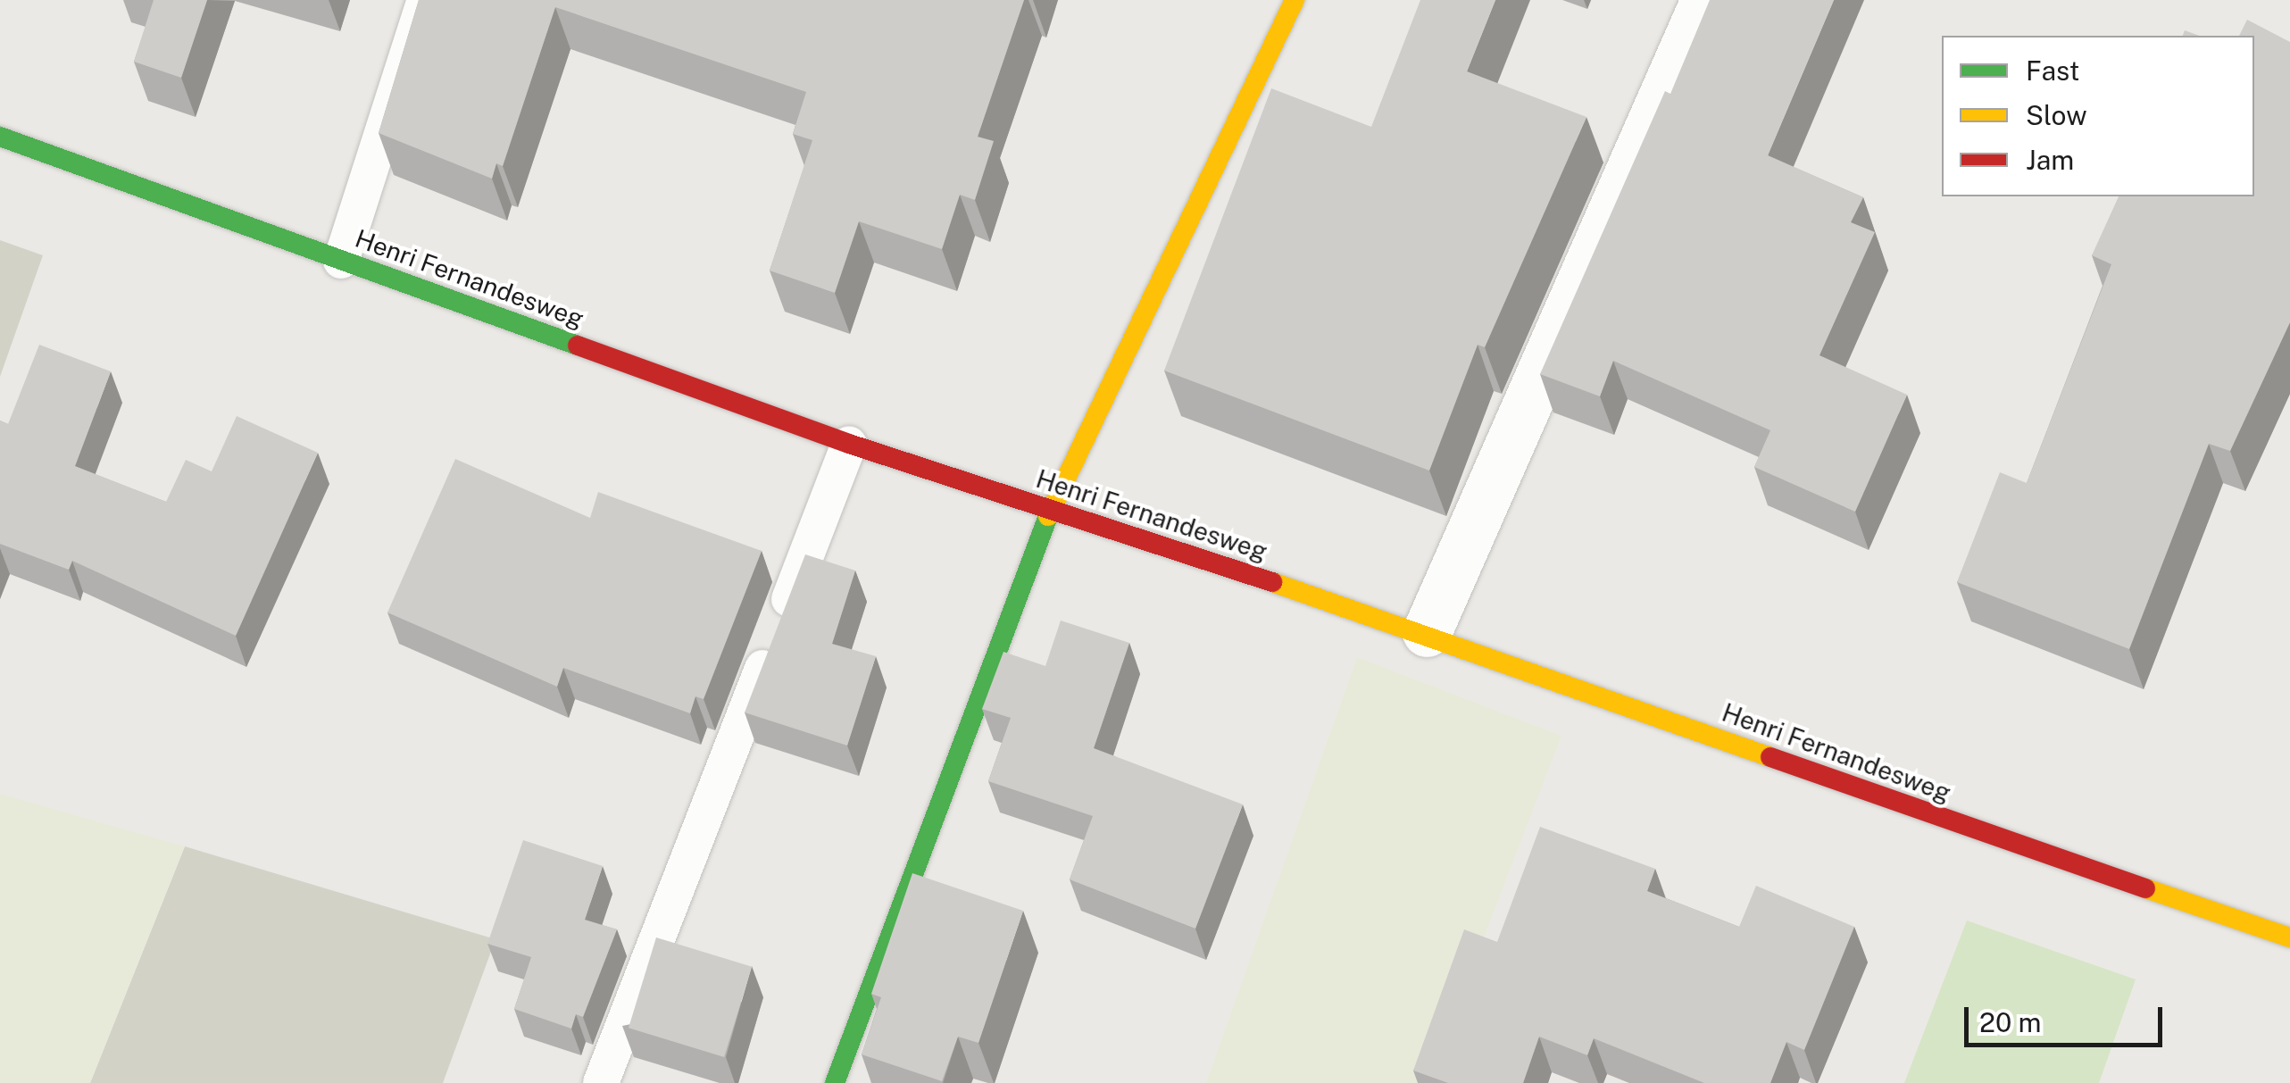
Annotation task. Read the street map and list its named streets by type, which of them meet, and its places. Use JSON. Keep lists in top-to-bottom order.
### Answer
{
  "streets": {
    "street": ["Henri Fernandesweg"]
  },
  "legend": ["Fast", "Slow", "Jam"],
  "scale_bar": "20 m"
}
